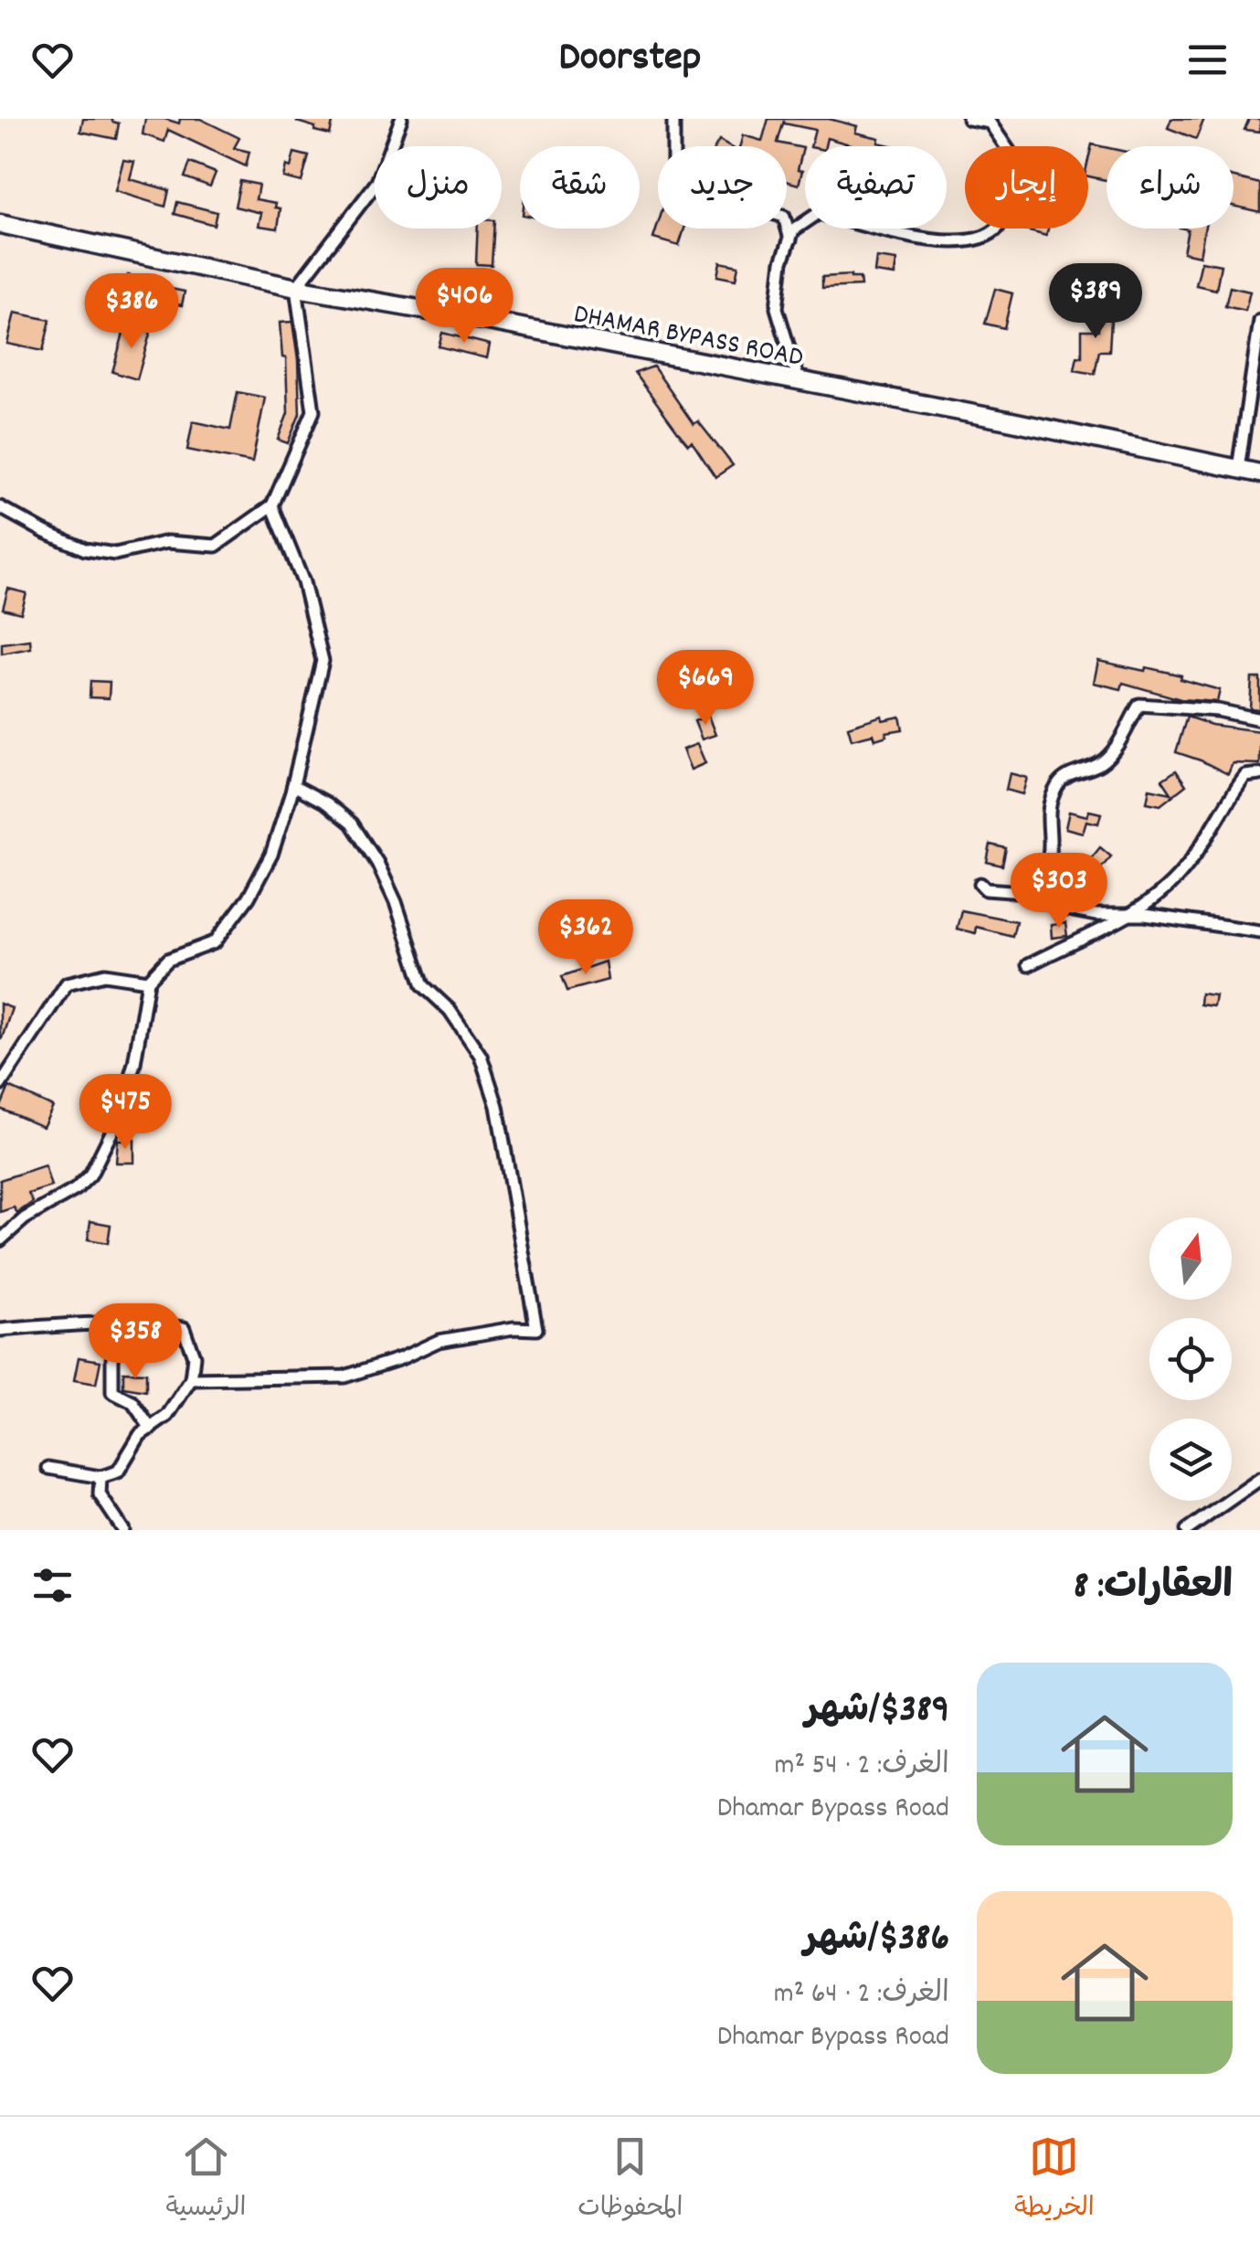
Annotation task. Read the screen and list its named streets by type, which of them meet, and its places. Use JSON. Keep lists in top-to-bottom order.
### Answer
{
  "streets": {
    "main road": ["DHAMAR BYPASS ROAD"]
  },
  "north": "top",
  "page": {
    "header": "Doorstep",
    "chip": [
      "شراء",
      "إيجار",
      "تصفية",
      "جديد",
      "شقة",
      "منزل"
    ],
    "price": [
      "$389",
      "$406",
      "$386",
      "$669",
      "$303",
      "$362",
      "$475",
      "$358"
    ],
    "heading": "العقارات: 8",
    "list": [
      {
        "name": "$389/شهر",
        "note": "الغرف: 2 · 54 m² · Dhamar Bypass Road"
      },
      {
        "name": "$386/شهر",
        "note": "الغرف: 2 · 64 m² · Dhamar Bypass Road"
      }
    ],
    "tabs": ["الخريطة", "المحفوظات", "الرئيسية"]
  }
}
